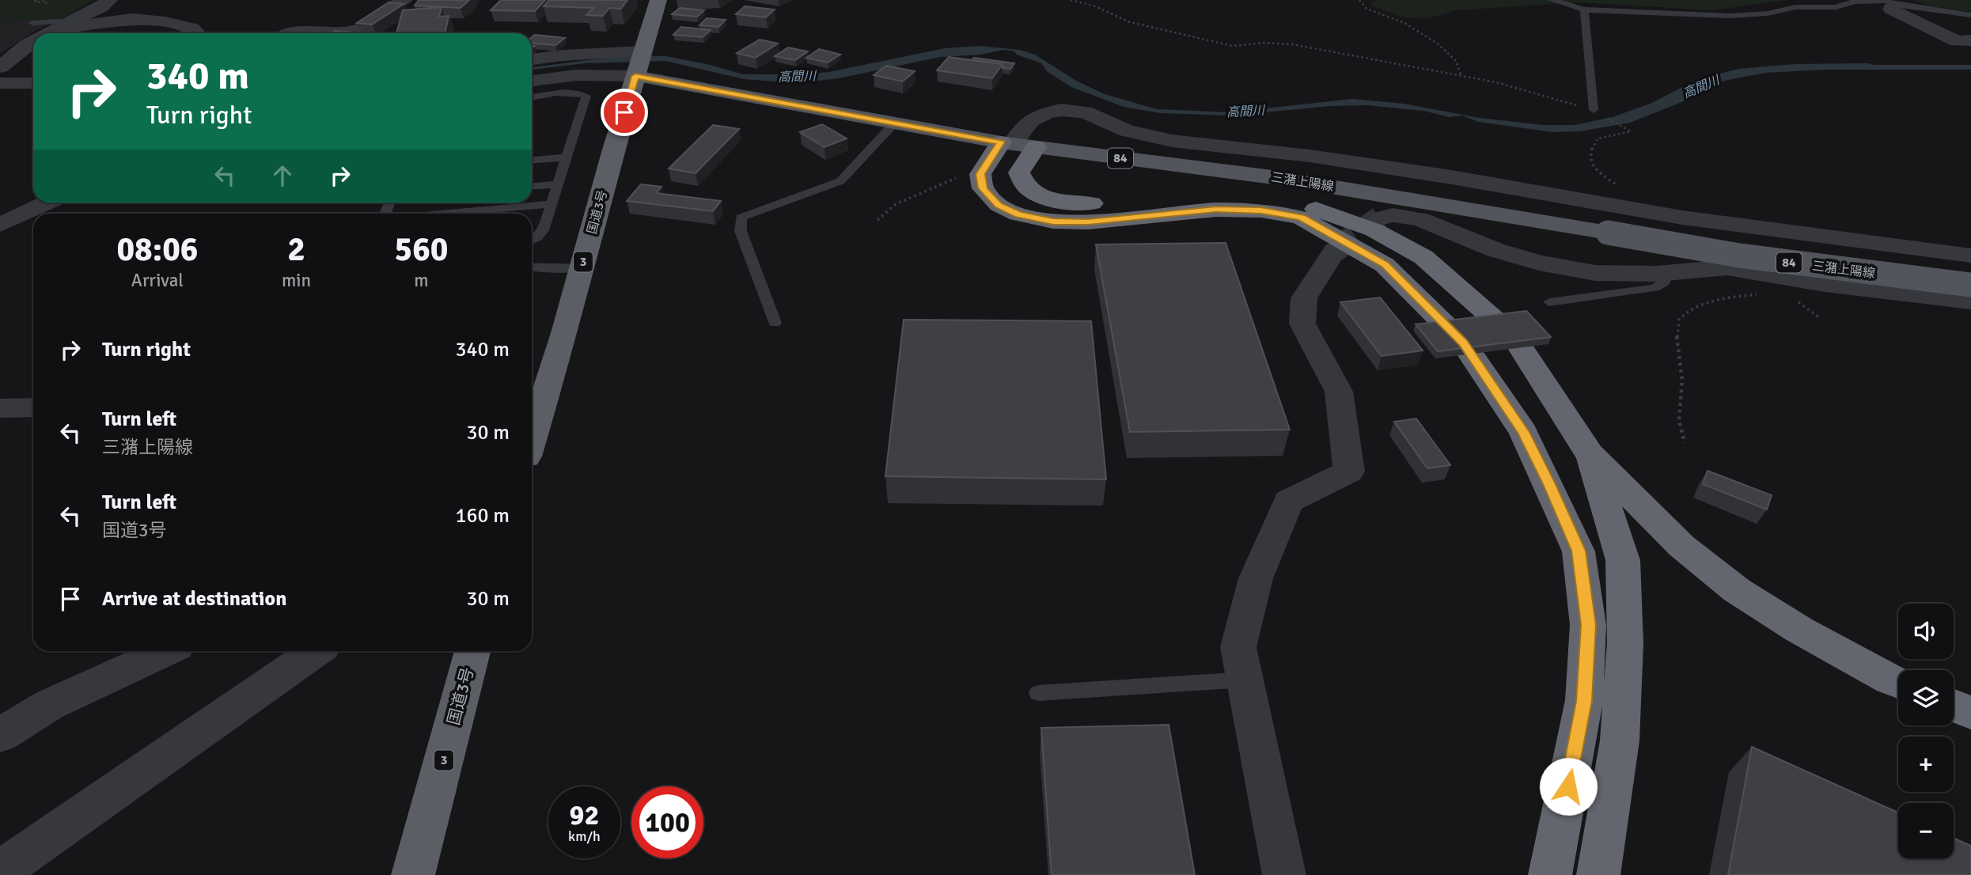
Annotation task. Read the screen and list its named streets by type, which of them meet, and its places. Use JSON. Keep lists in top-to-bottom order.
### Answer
{
  "streets": {
    "highway": ["国道3号", "3"],
    "main road": ["84", "三潴上陽線"]
  },
  "crossings": [
    ["三潴上陽線", "国道3号"]
  ],
  "water": ["高間川"],
  "page": {
    "turn": ["340 m", "Turn right"],
    "eta": [
      "08:06",
      "Arrival",
      "2",
      "min",
      "560",
      "m"
    ],
    "list": [
      {
        "name": "Turn right",
        "value": "340 m"
      },
      {
        "name": "Turn left",
        "note": "三潴上陽線",
        "value": "30 m"
      },
      {
        "name": "Turn left",
        "note": "国道3号",
        "value": "160 m"
      },
      {
        "name": "Arrive at destination",
        "value": "30 m"
      }
    ],
    "map_buttons": ["+", "−"],
    "speed": "92 km/h",
    "limit": "100"
  }
}
